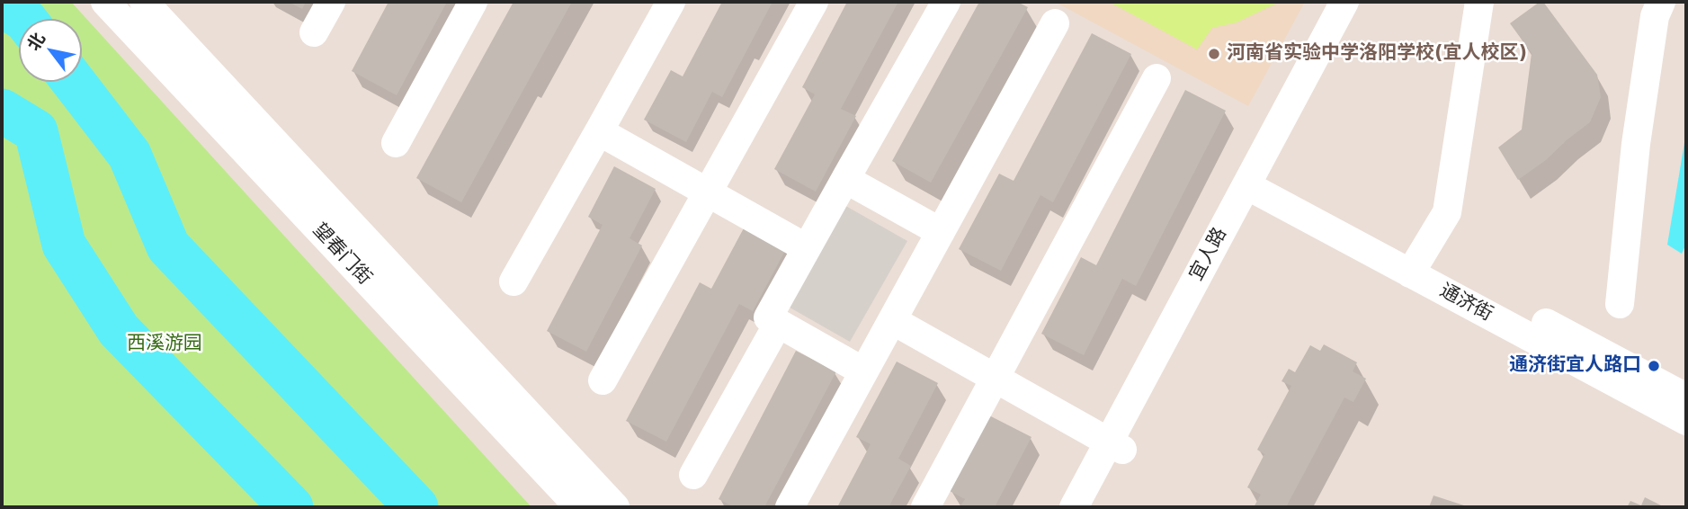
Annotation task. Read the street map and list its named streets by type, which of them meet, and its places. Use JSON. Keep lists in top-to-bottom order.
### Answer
{
  "streets": {
    "street": ["望春门街", "宜人路", "通济街"]
  },
  "crossings": [
    ["宜人路", "通济街"]
  ],
  "parks": ["西溪游园"],
  "places": ["河南省实验中学洛阳学校(宜人校区)", "通济街宜人路口"],
  "north": "top left"
}
